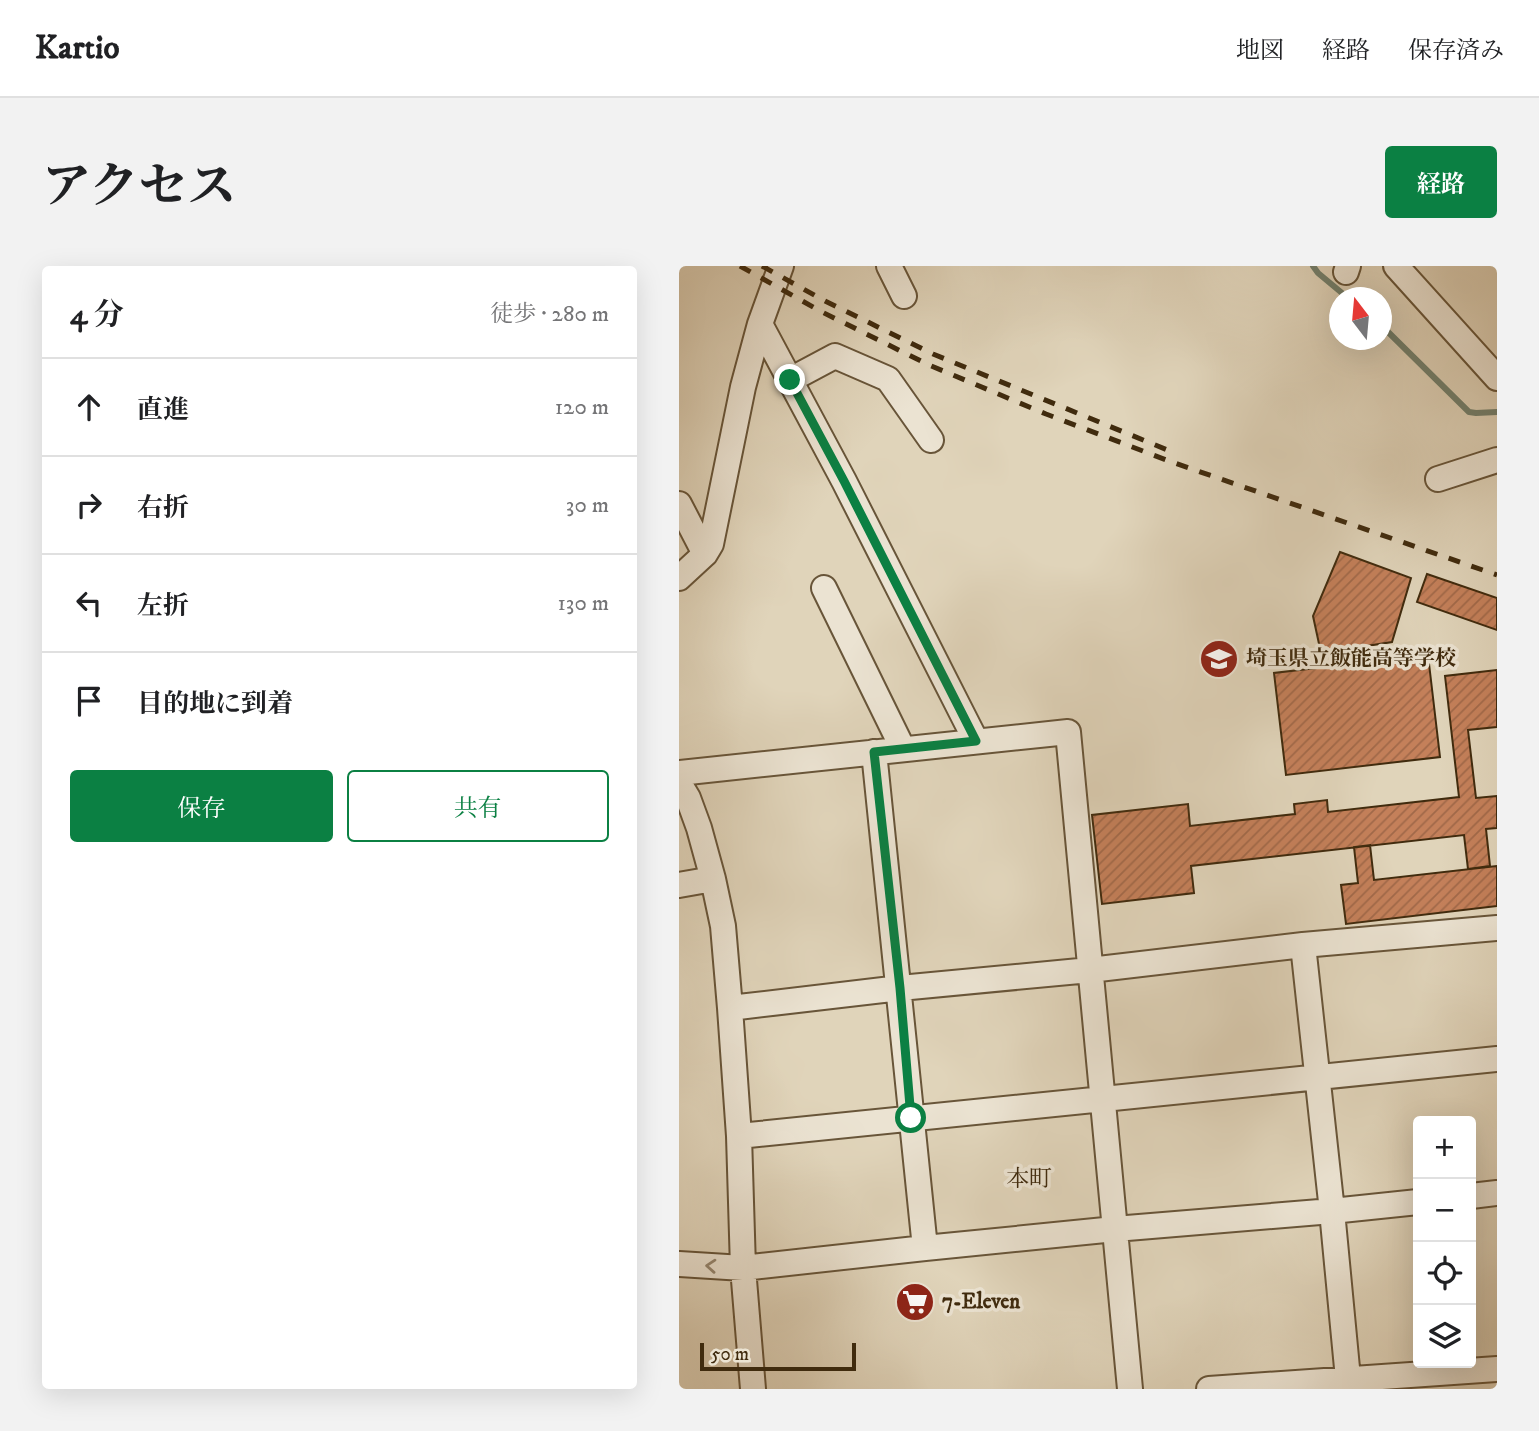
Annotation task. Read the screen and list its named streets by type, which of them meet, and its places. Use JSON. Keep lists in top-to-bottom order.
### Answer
{
  "districts": ["本町"],
  "places": {
    "school or university": ["埼玉県立飯能高等学校"],
    "supermarket": ["7-Eleven"]
  },
  "scale_bar": "50 m",
  "north": "top",
  "page": {
    "header": "Kartio",
    "nav": ["地図", "経路", "保存済み"],
    "title": "アクセス",
    "buttons": [
      "経路",
      ["保存", "共有"]
    ],
    "heading": ["4 分", "徒歩 · 280 m"],
    "list": [
      ["直進", "120 m"],
      ["右折", "30 m"],
      ["左折", "130 m"],
      "目的地に到着"
    ],
    "map_buttons": ["+", "−"],
    "scale": "50 m"
  }
}
